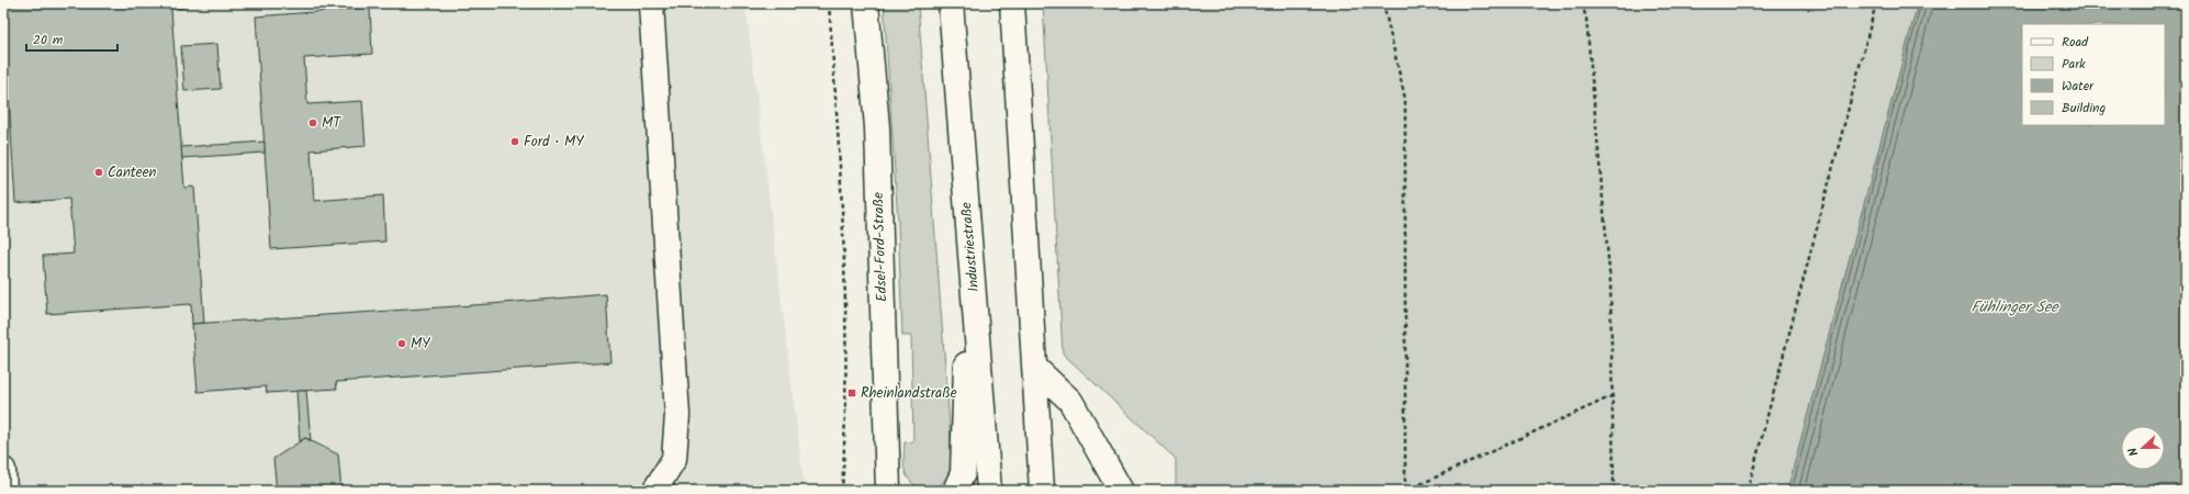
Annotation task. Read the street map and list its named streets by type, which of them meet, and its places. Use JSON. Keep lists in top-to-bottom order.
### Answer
{
  "streets": {
    "main road": ["Edsel-Ford-Straße", "Industriestraße"]
  },
  "water": ["Fühlinger See"],
  "places": {
    "other": [
      "MT",
      "Ford • MY",
      "Canteen",
      "MY"
    ],
    "transit": ["Rheinlandstraße"]
  },
  "legend": [
    "Road",
    "Park",
    "Water",
    "Building"
  ],
  "scale_bar": "20 m",
  "north": "left"
}
